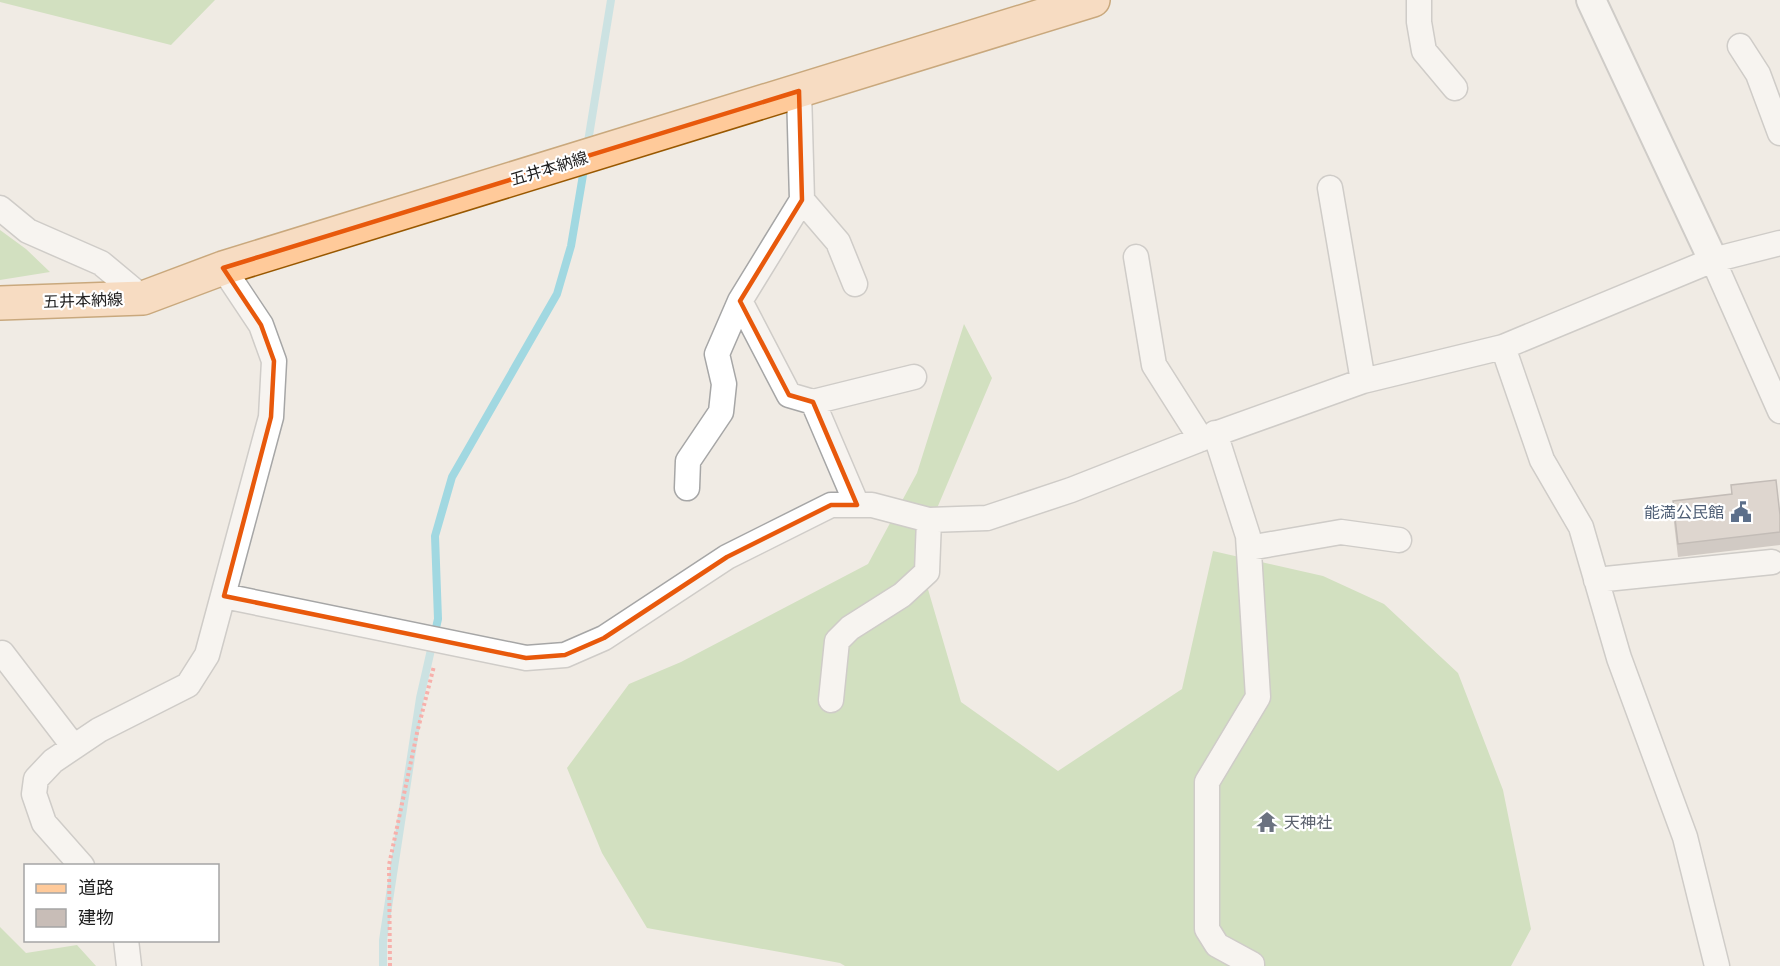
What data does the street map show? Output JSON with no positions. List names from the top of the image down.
{
  "streets": {
    "main road": ["五井本納線"]
  },
  "places": {
    "public building": ["能満公民館"],
    "temple": ["天神社"]
  },
  "legend": ["道路", "建物"]
}
